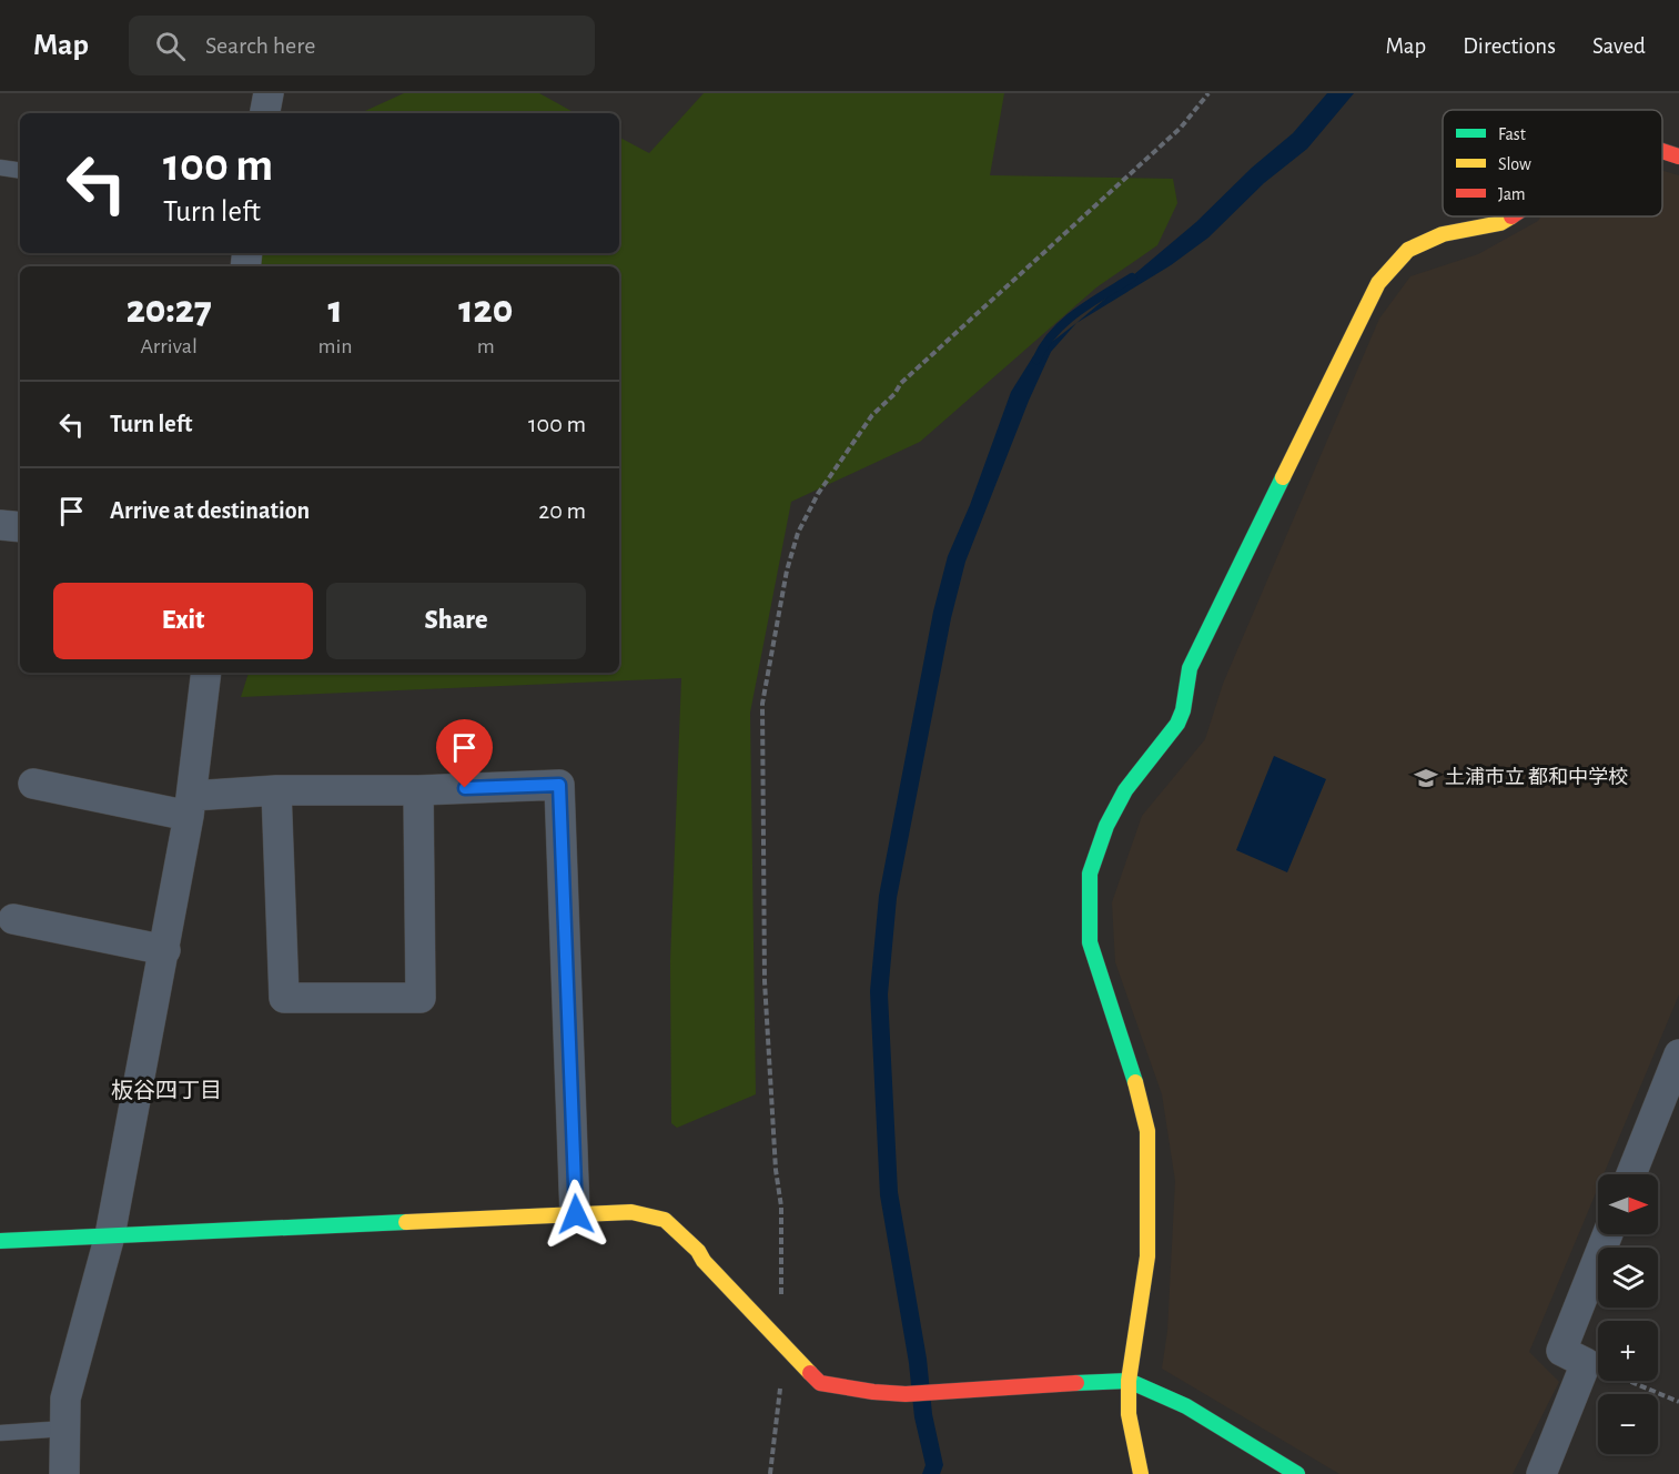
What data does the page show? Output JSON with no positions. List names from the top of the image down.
{
  "districts": ["板谷四丁目"],
  "places": {
    "school or university": ["土浦市立 都和中学校"]
  },
  "legend": ["Fast", "Slow", "Jam"],
  "north": "right",
  "page": {
    "header": "Map",
    "search": "Search here",
    "nav": ["Map", "Directions", "Saved"],
    "turn": ["100 m", "Turn left"],
    "eta": [
      "20:27",
      "Arrival",
      "1",
      "min",
      "120",
      "m"
    ],
    "list": [
      {
        "name": "Turn left",
        "value": "100 m"
      },
      {
        "name": "Arrive at destination",
        "value": "20 m"
      }
    ],
    "buttons": ["Exit", "Share"],
    "map_buttons": ["+", "−"]
  }
}
